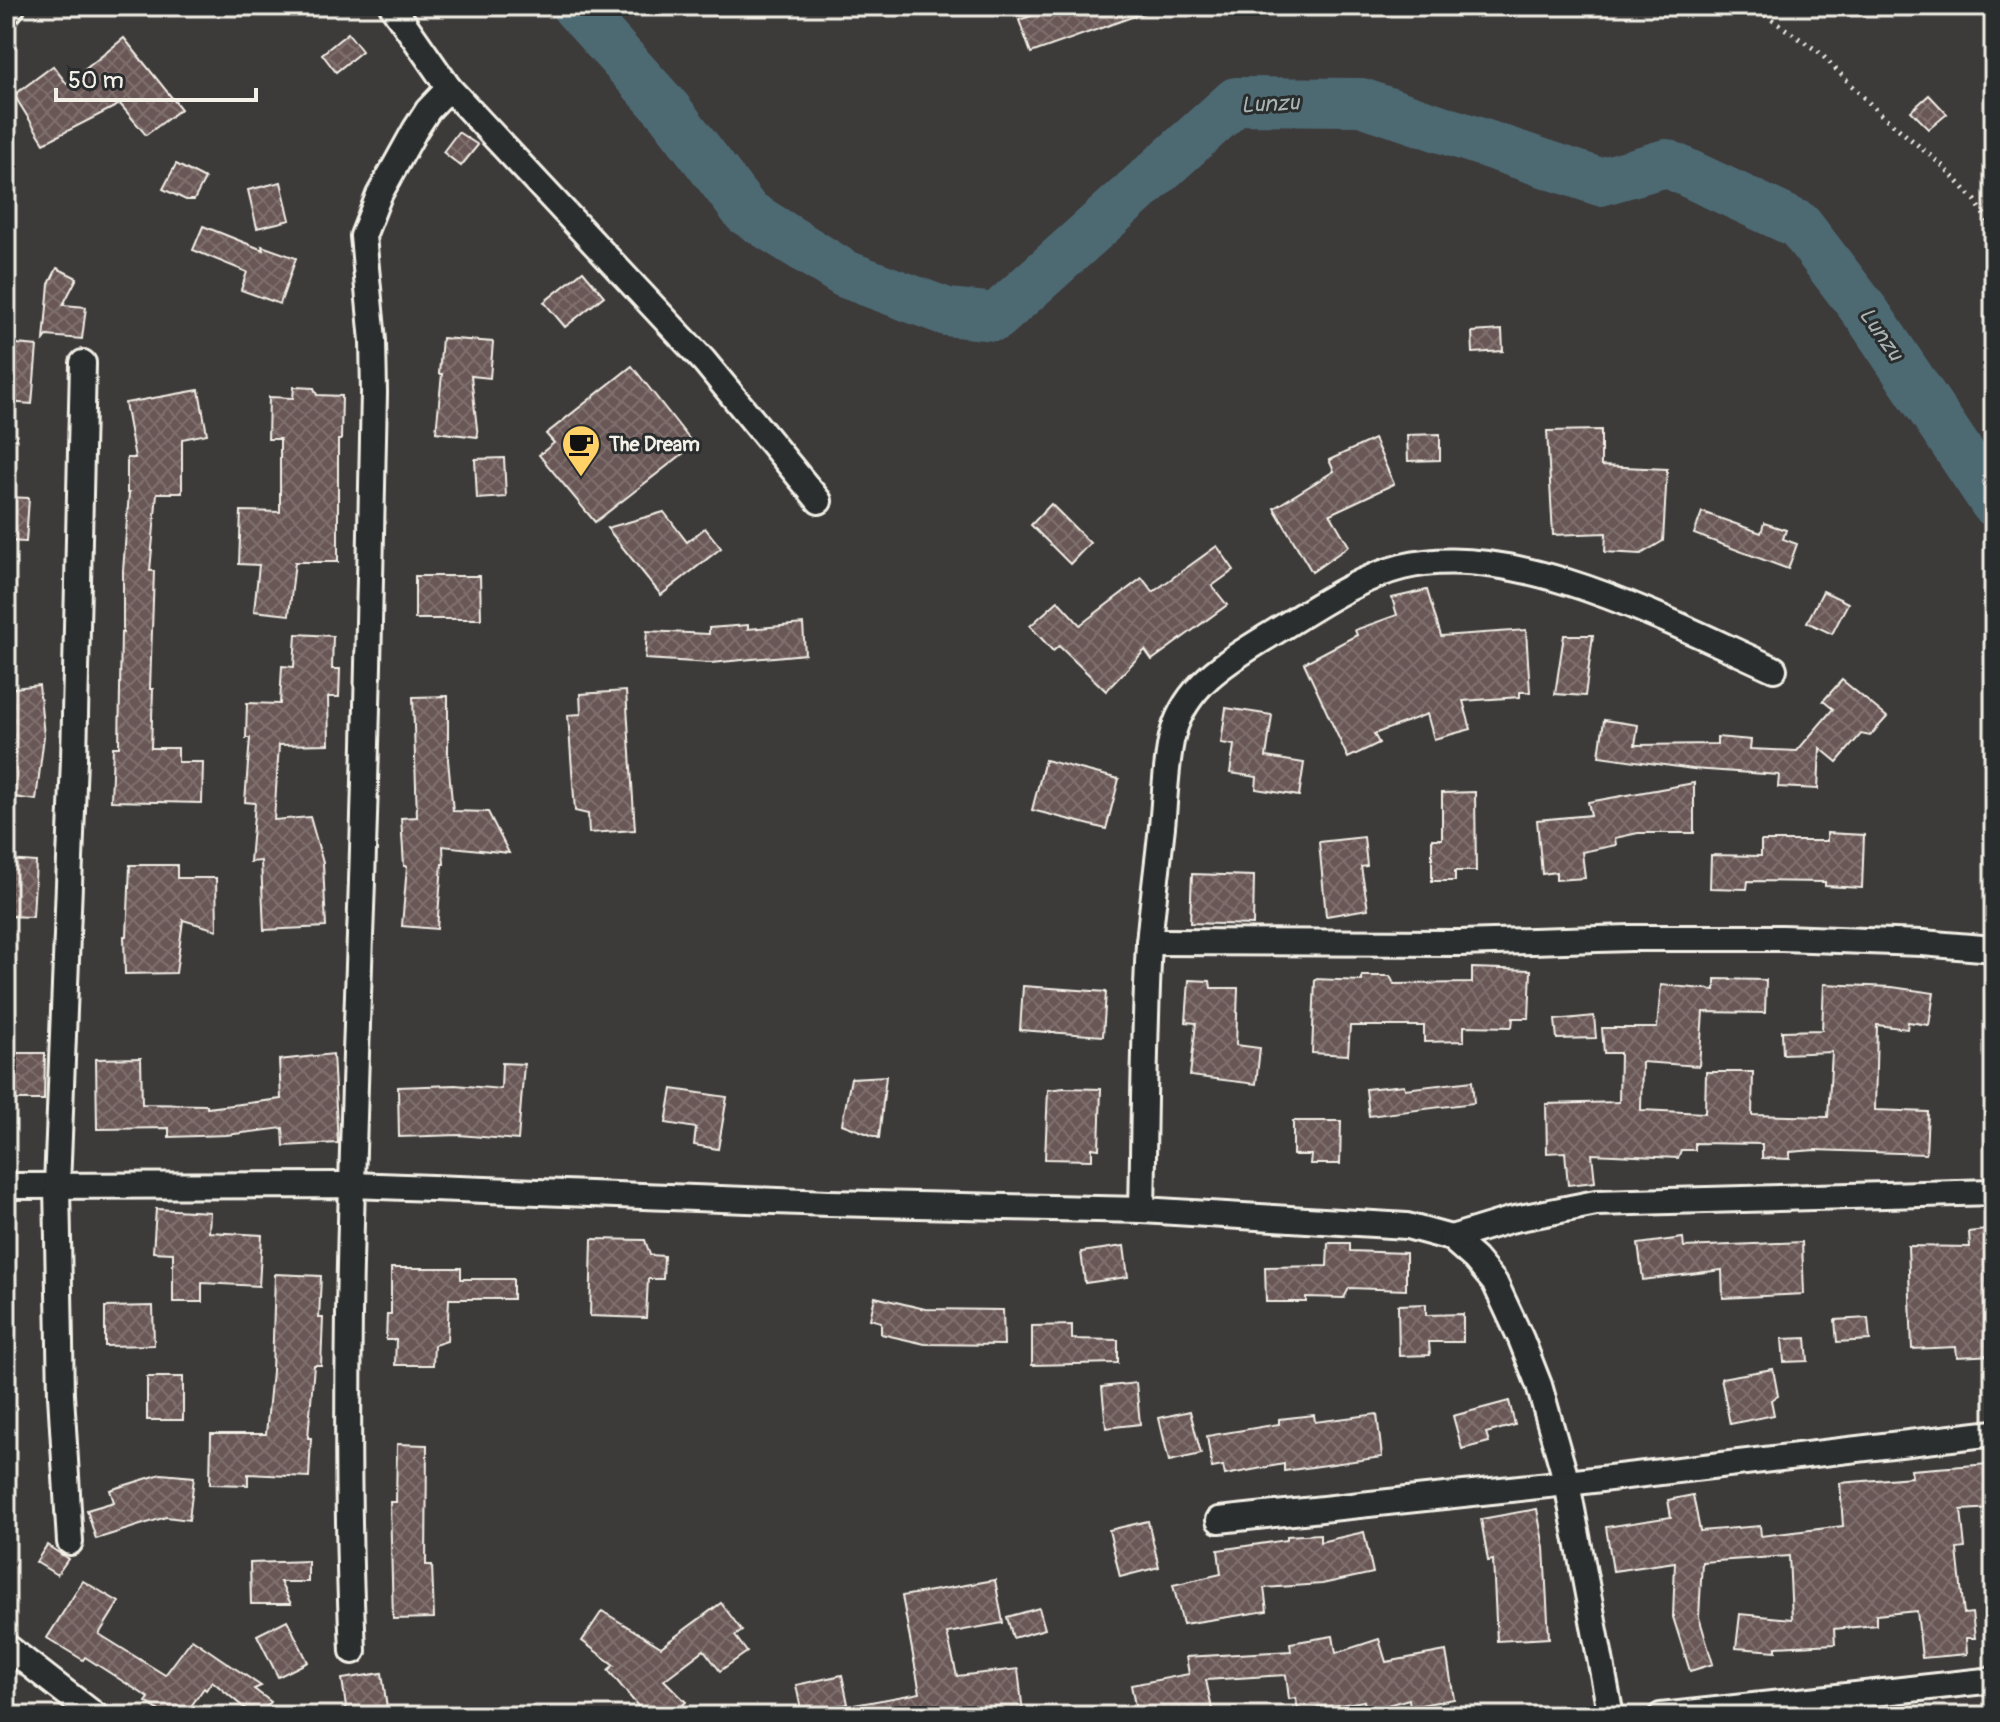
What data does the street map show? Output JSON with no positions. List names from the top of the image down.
{
  "water": ["Lunzu"],
  "places": {
    "cafe": ["The Dream"]
  },
  "scale_bar": "50 m"
}
